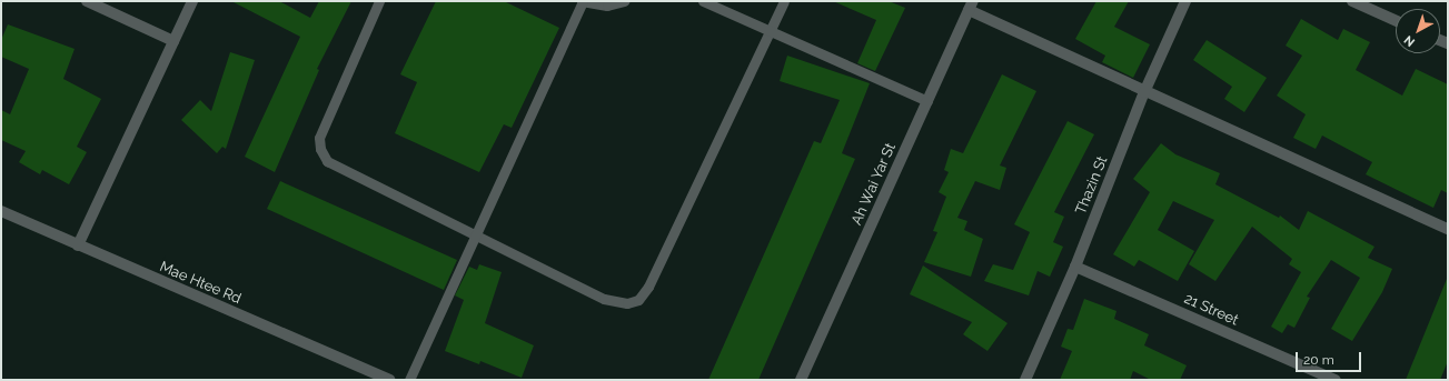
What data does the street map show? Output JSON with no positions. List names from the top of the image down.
{
  "streets": {
    "street": [
      "Ah Wai Yar St",
      "Thazin St",
      "Mae Htee Rd",
      "21 Street"
    ]
  },
  "crossings": [
    ["Thazin St", "21 Street"]
  ],
  "scale_bar": "20 m",
  "north": "bottom left"
}
